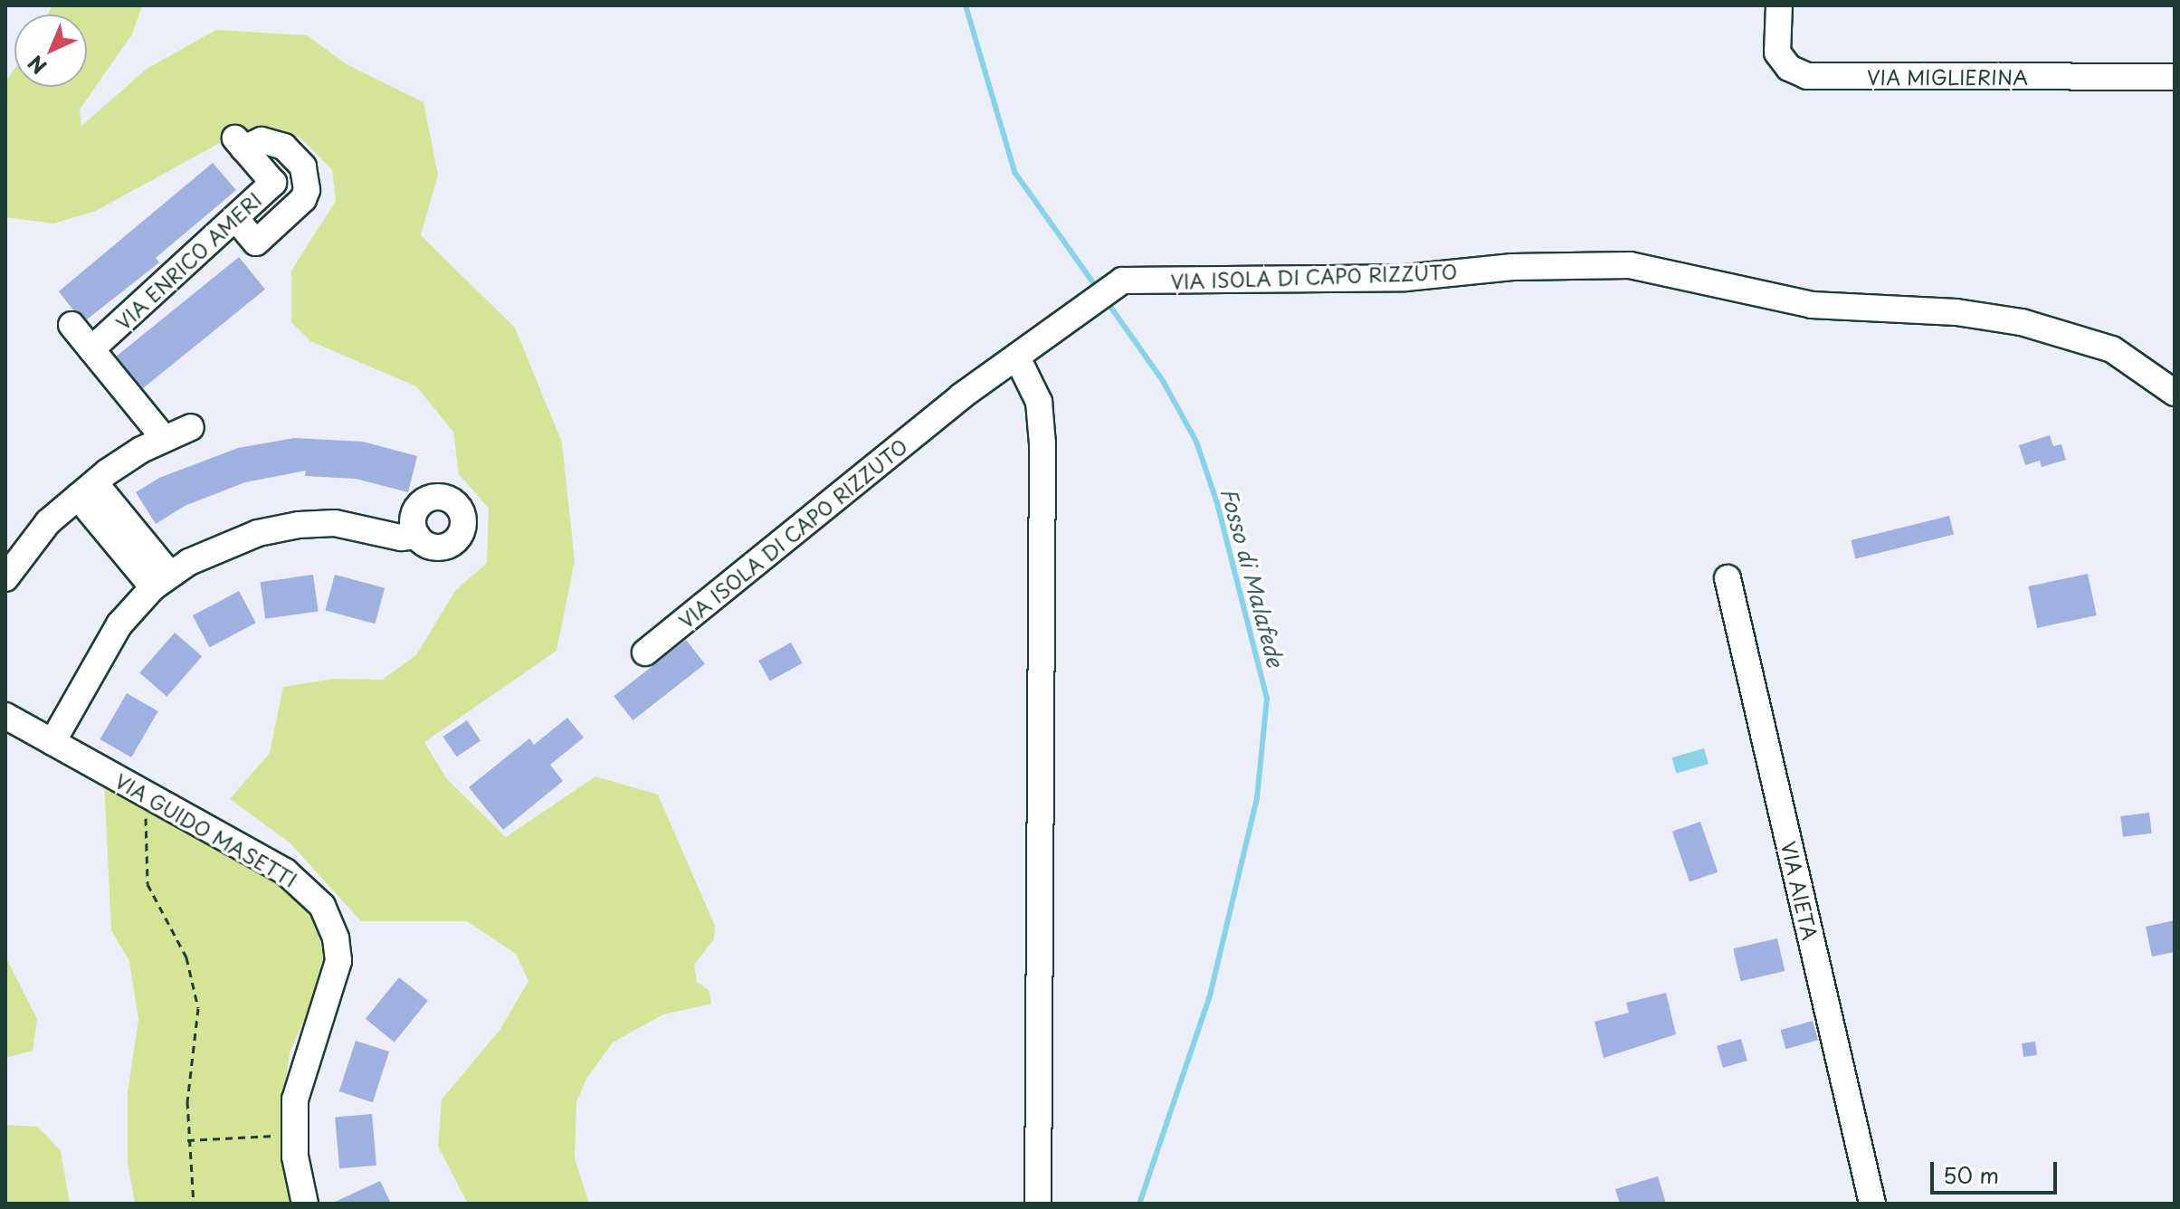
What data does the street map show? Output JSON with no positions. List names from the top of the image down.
{
  "streets": {
    "street": [
      "VIA MIGLIERINA",
      "VIA ENRICO AMERI",
      "VIA ISOLA DI CAPO RIZZUTO",
      "VIA GUIDO MASETTI",
      "VIA AIETA"
    ]
  },
  "water": ["Fosso di Malafede"],
  "scale_bar": "50 m",
  "north": "bottom left"
}
